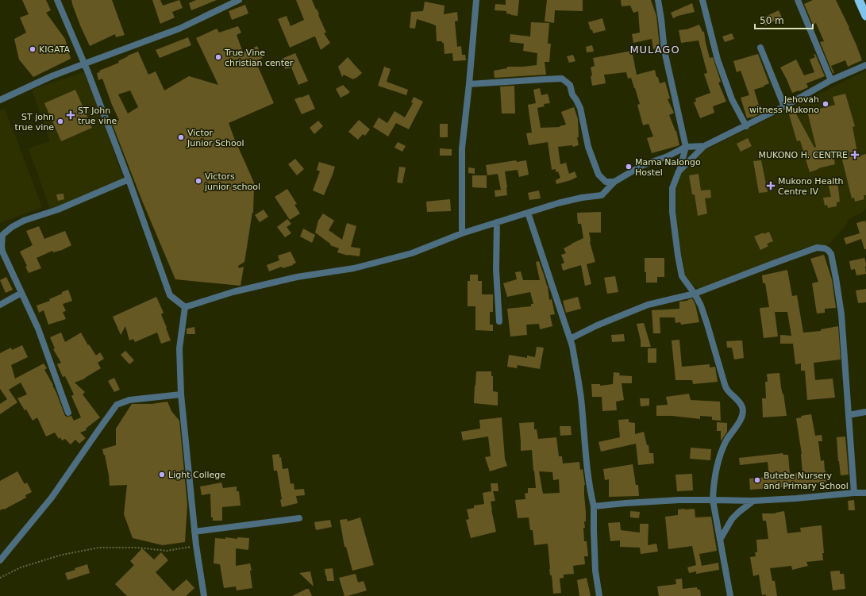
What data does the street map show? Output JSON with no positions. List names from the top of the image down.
{
  "districts": ["MULAGO"],
  "places": {
    "other": [
      "KIGATA",
      "True Vine christian center",
      "Jehovah witness Mukono",
      "ST john true vine",
      "Victor Junior School",
      "Mama Nalongo Hostel",
      "Victors junior school",
      "Light College",
      "Butebe Nursery and Primary School"
    ],
    "health": ["ST John true vine", "MUKONO H. CENTRE", "Mukono Health Centre IV"]
  },
  "scale_bar": "50 m"
}
